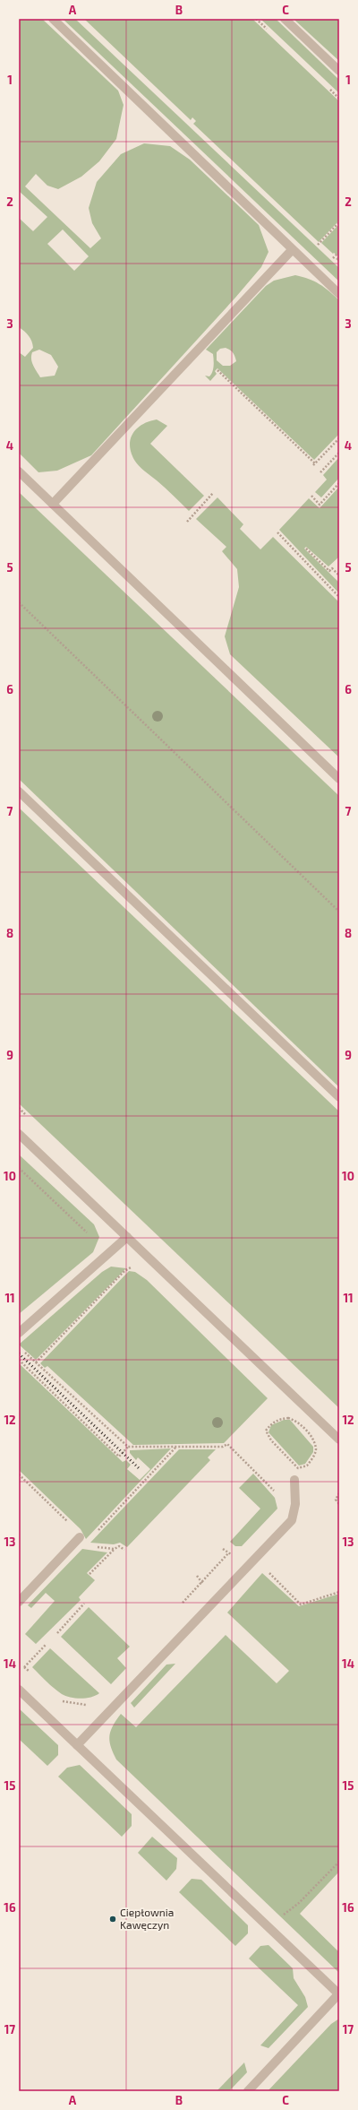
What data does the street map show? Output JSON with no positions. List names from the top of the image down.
{
  "places": ["Ciepłownia Kawęczyn"],
  "grid": {
    "columns": ["A", "B", "C"],
    "rows": [
      "1",
      "2",
      "3",
      "4",
      "5",
      "6",
      "7",
      "8",
      "9",
      "10",
      "11",
      "12",
      "13",
      "14",
      "15",
      "16",
      "17"
    ]
  }
}
